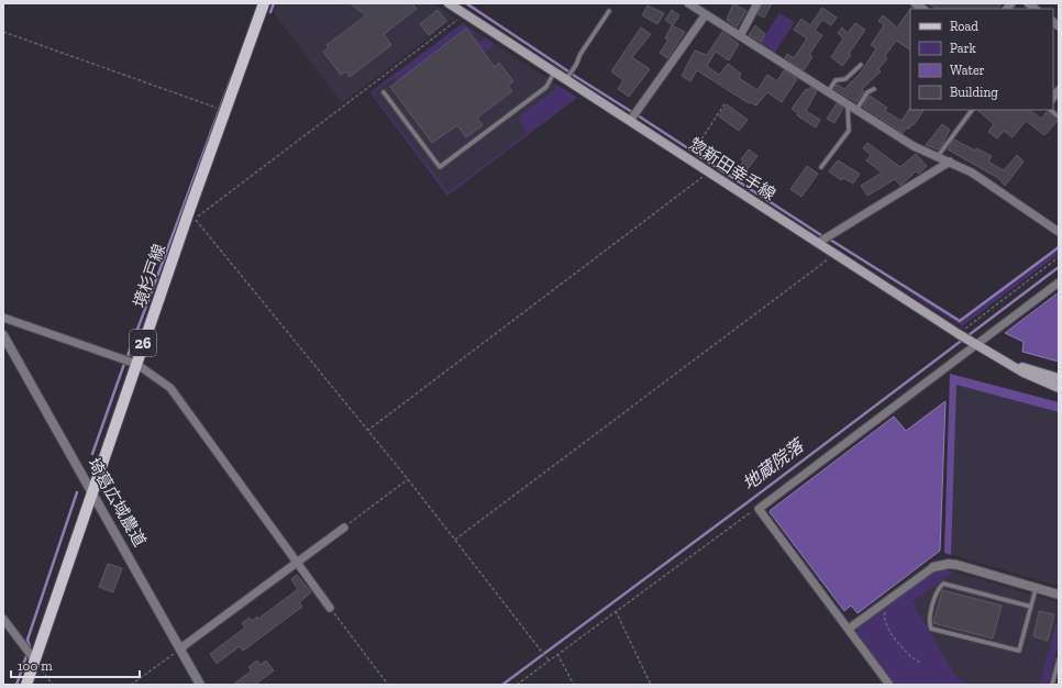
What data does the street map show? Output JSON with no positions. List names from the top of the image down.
{
  "streets": {
    "main road": ["惣新田幸手線", "境杉戸線", "26"],
    "street": ["埼葛広域農道"]
  },
  "crossings": [
    ["境杉戸線", "埼葛広域農道"]
  ],
  "water": ["地蔵院落"],
  "legend": [
    "Road",
    "Park",
    "Water",
    "Building"
  ],
  "scale_bar": "100 m"
}
